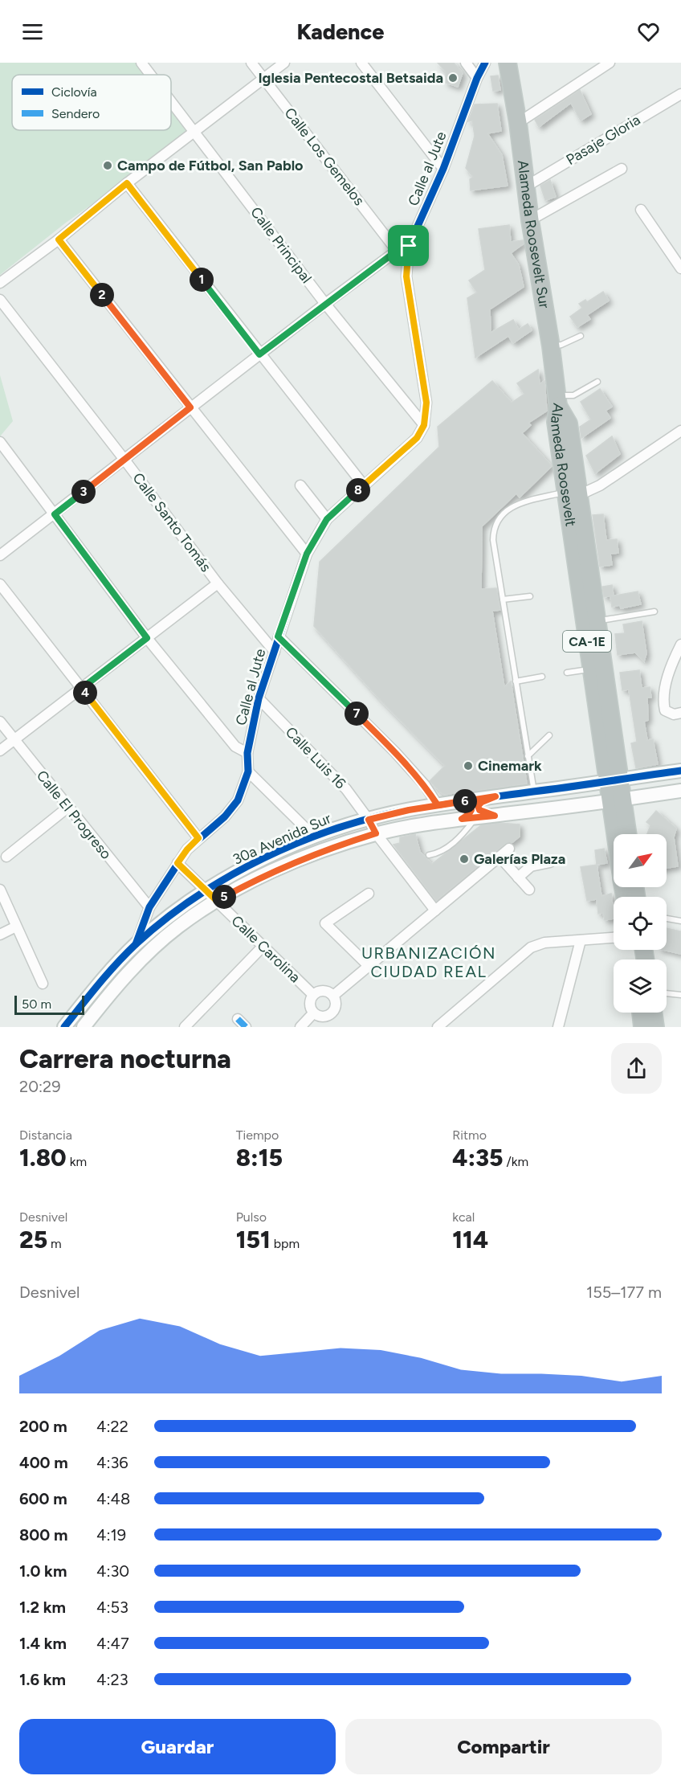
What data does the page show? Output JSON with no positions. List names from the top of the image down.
{
  "streets": {
    "highway": ["Alameda Roosevelt Sur", "Alameda Roosevelt", "CA-1E"],
    "street": [
      "Pasaje Gloria",
      "Calle Los Gemelos",
      "Calle al Jute",
      "Calle Principal",
      "Calle Santo Tomás",
      "Calle Luis 16",
      "Calle El Progreso",
      "30a Avenida Sur",
      "Calle Carolina"
    ]
  },
  "crossings": [
    ["Pasaje Gloria", "Alameda Roosevelt Sur"],
    ["Calle al Jute", "Calle Principal"],
    ["Calle al Jute", "Calle Santo Tomás"],
    ["Calle al Jute", "Calle Luis 16"],
    ["Calle al Jute", "Calle El Progreso"],
    ["Calle al Jute", "30a Avenida Sur"],
    ["Calle al Jute", "Calle Carolina"],
    ["Alameda Roosevelt Sur", "Alameda Roosevelt"],
    ["Alameda Roosevelt", "30a Avenida Sur"],
    ["Calle Luis 16", "30a Avenida Sur"],
    ["30a Avenida Sur", "Calle Carolina"]
  ],
  "districts": ["URBANIZACIÓN CIUDAD REAL"],
  "places": [
    "Iglesia Pentecostal Betsaida",
    "Campo de Fútbol, San Pablo",
    "Cinemark",
    "Galerías Plaza"
  ],
  "legend": ["Ciclovía", "Sendero"],
  "scale_bar": "50 m",
  "north": "top right",
  "page": {
    "header": "Kadence",
    "pins": [
      "1",
      "2",
      "8",
      "3",
      "4",
      "7",
      "6",
      "5"
    ],
    "scale": "50 m",
    "heading": ["Carrera nocturna", "20:29"],
    "stats": [
      ["Distancia", "1.80 km"],
      ["Tiempo", "8:15"],
      ["Ritmo", "4:35 /km"],
      ["Desnivel", "25 m"],
      ["Pulso", "151 bpm"],
      ["kcal", "114"]
    ],
    "chart": ["Desnivel", "155–177 m"],
    "list": [
      {
        "name": "200 m",
        "note": "4:22"
      },
      {
        "name": "400 m",
        "note": "4:36"
      },
      {
        "name": "600 m",
        "note": "4:48"
      },
      {
        "name": "800 m",
        "note": "4:19"
      },
      {
        "name": "1.0 km",
        "note": "4:30"
      },
      {
        "name": "1.2 km",
        "note": "4:53"
      },
      {
        "name": "1.4 km",
        "note": "4:47"
      },
      {
        "name": "1.6 km",
        "note": "4:23"
      }
    ],
    "buttons": ["Guardar", "Compartir"]
  }
}
